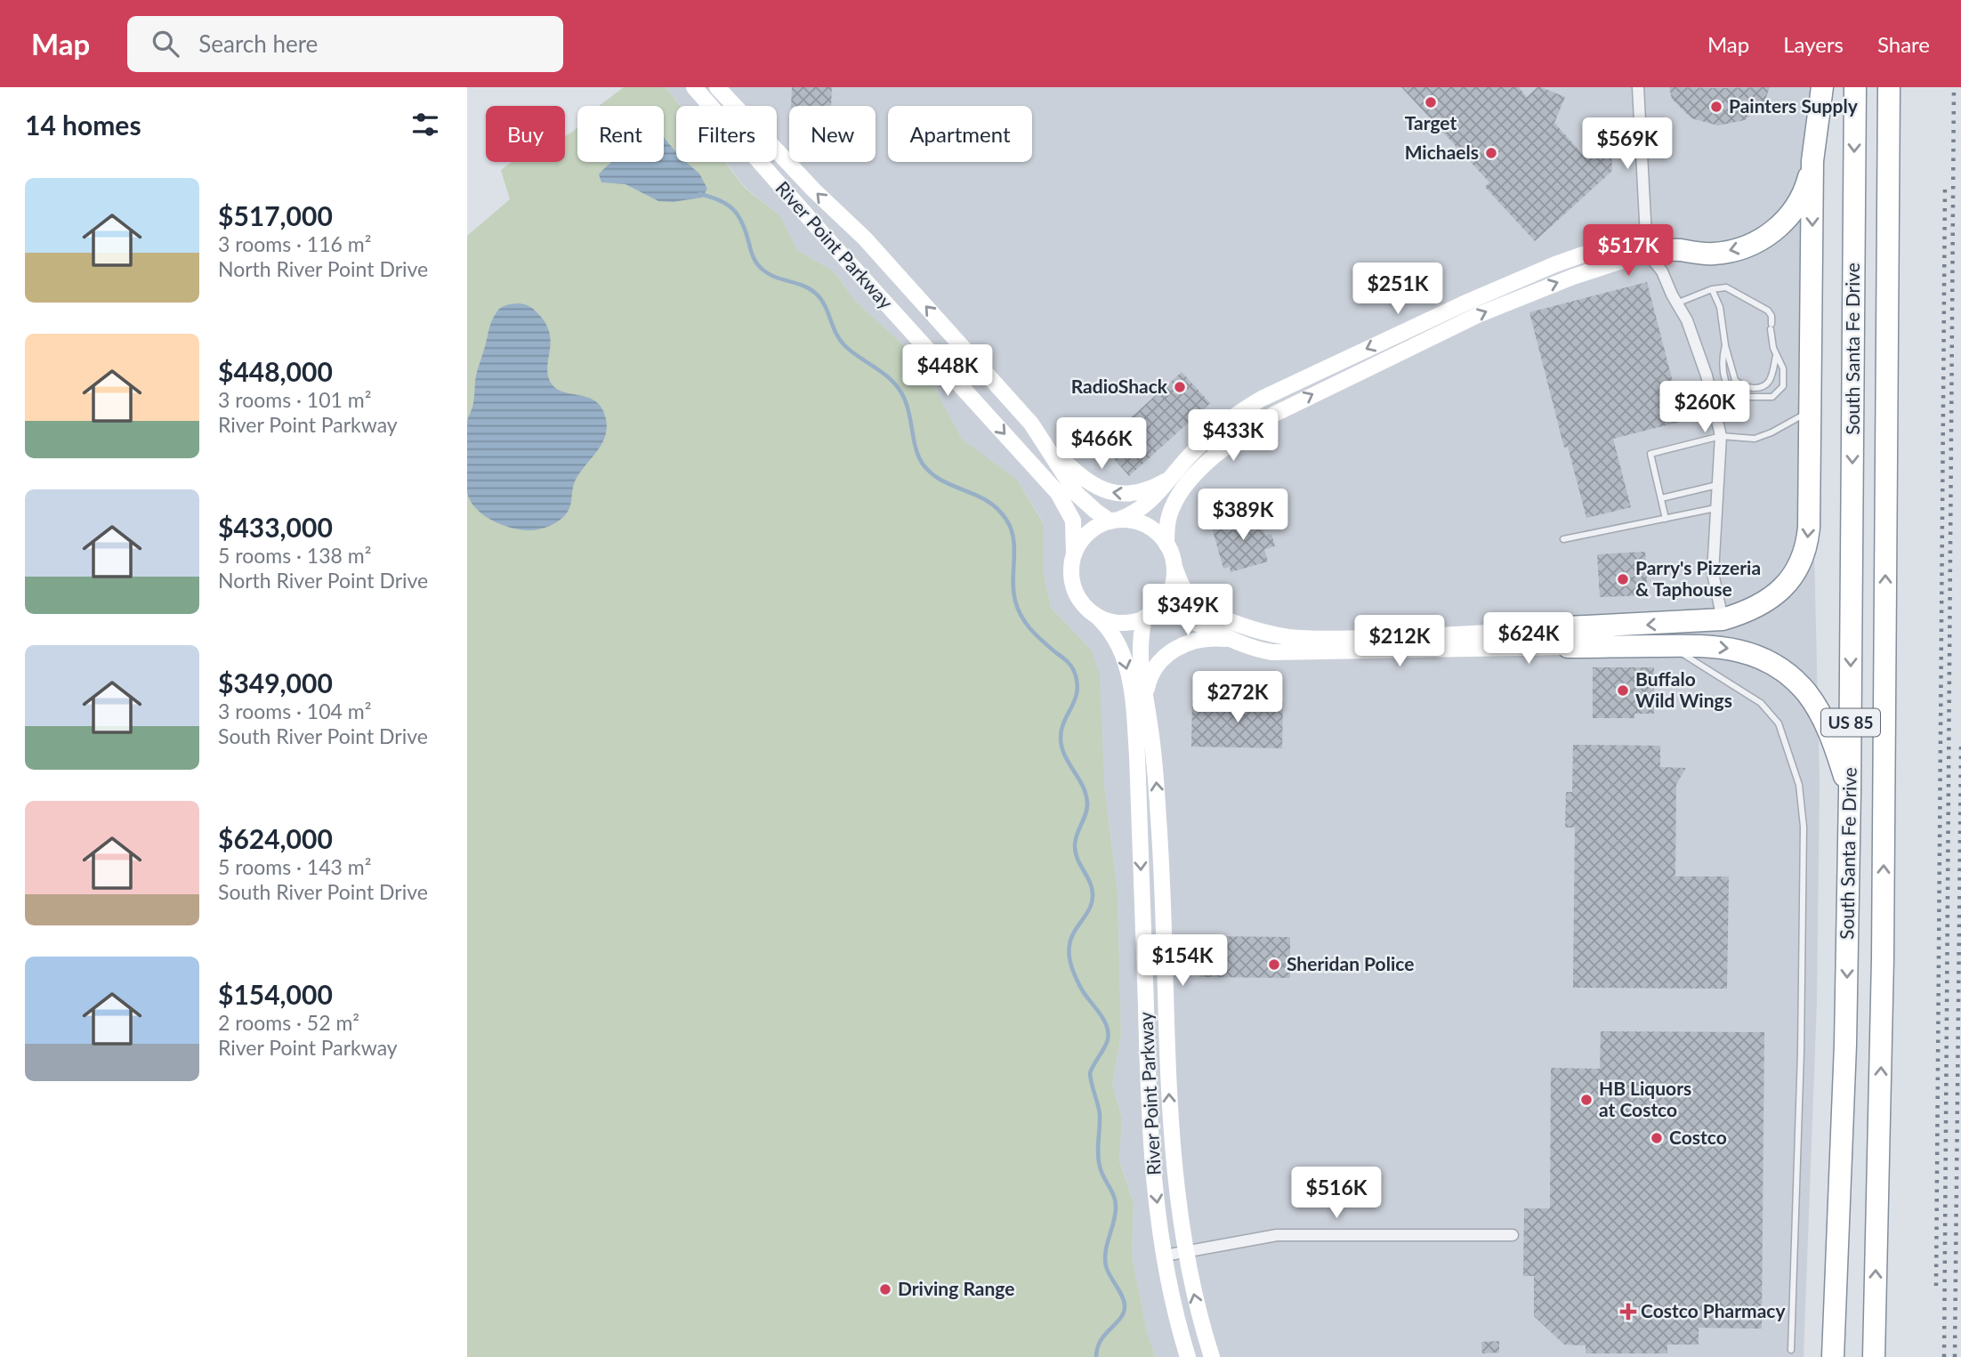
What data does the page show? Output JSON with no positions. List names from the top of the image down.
{
  "streets": {
    "highway": ["South Santa Fe Drive", "US 85"],
    "street": ["River Point Parkway"]
  },
  "places": {
    "other": [
      "Target",
      "Painters Supply",
      "Michaels",
      "RadioShack",
      "Parry's Pizzeria & Taphouse",
      "Buffalo Wild Wings",
      "Sheridan Police",
      "HB Liquors at Costco",
      "Costco",
      "Driving Range"
    ],
    "health": ["Costco Pharmacy"]
  },
  "page": {
    "header": "Map",
    "search": "Search here",
    "nav": ["Map", "Layers", "Share"],
    "heading": "14 homes",
    "chip": [
      "Buy",
      "Rent",
      "Filters",
      "New",
      "Apartment"
    ],
    "price": [
      "$569K",
      "$517K",
      "$251K",
      "$448K",
      "$260K",
      "$433K",
      "$466K",
      "$389K",
      "$349K",
      "$624K",
      "$212K",
      "$272K",
      "$154K",
      "$516K"
    ],
    "list": [
      {
        "name": "$517,000",
        "note": "3 rooms · 116 m² · North River Point Drive"
      },
      {
        "name": "$448,000",
        "note": "3 rooms · 101 m² · River Point Parkway"
      },
      {
        "name": "$433,000",
        "note": "5 rooms · 138 m² · North River Point Drive"
      },
      {
        "name": "$349,000",
        "note": "3 rooms · 104 m² · South River Point Drive"
      },
      {
        "name": "$624,000",
        "note": "5 rooms · 143 m² · South River Point Drive"
      },
      {
        "name": "$154,000",
        "note": "2 rooms · 52 m² · River Point Parkway"
      }
    ]
  }
}
